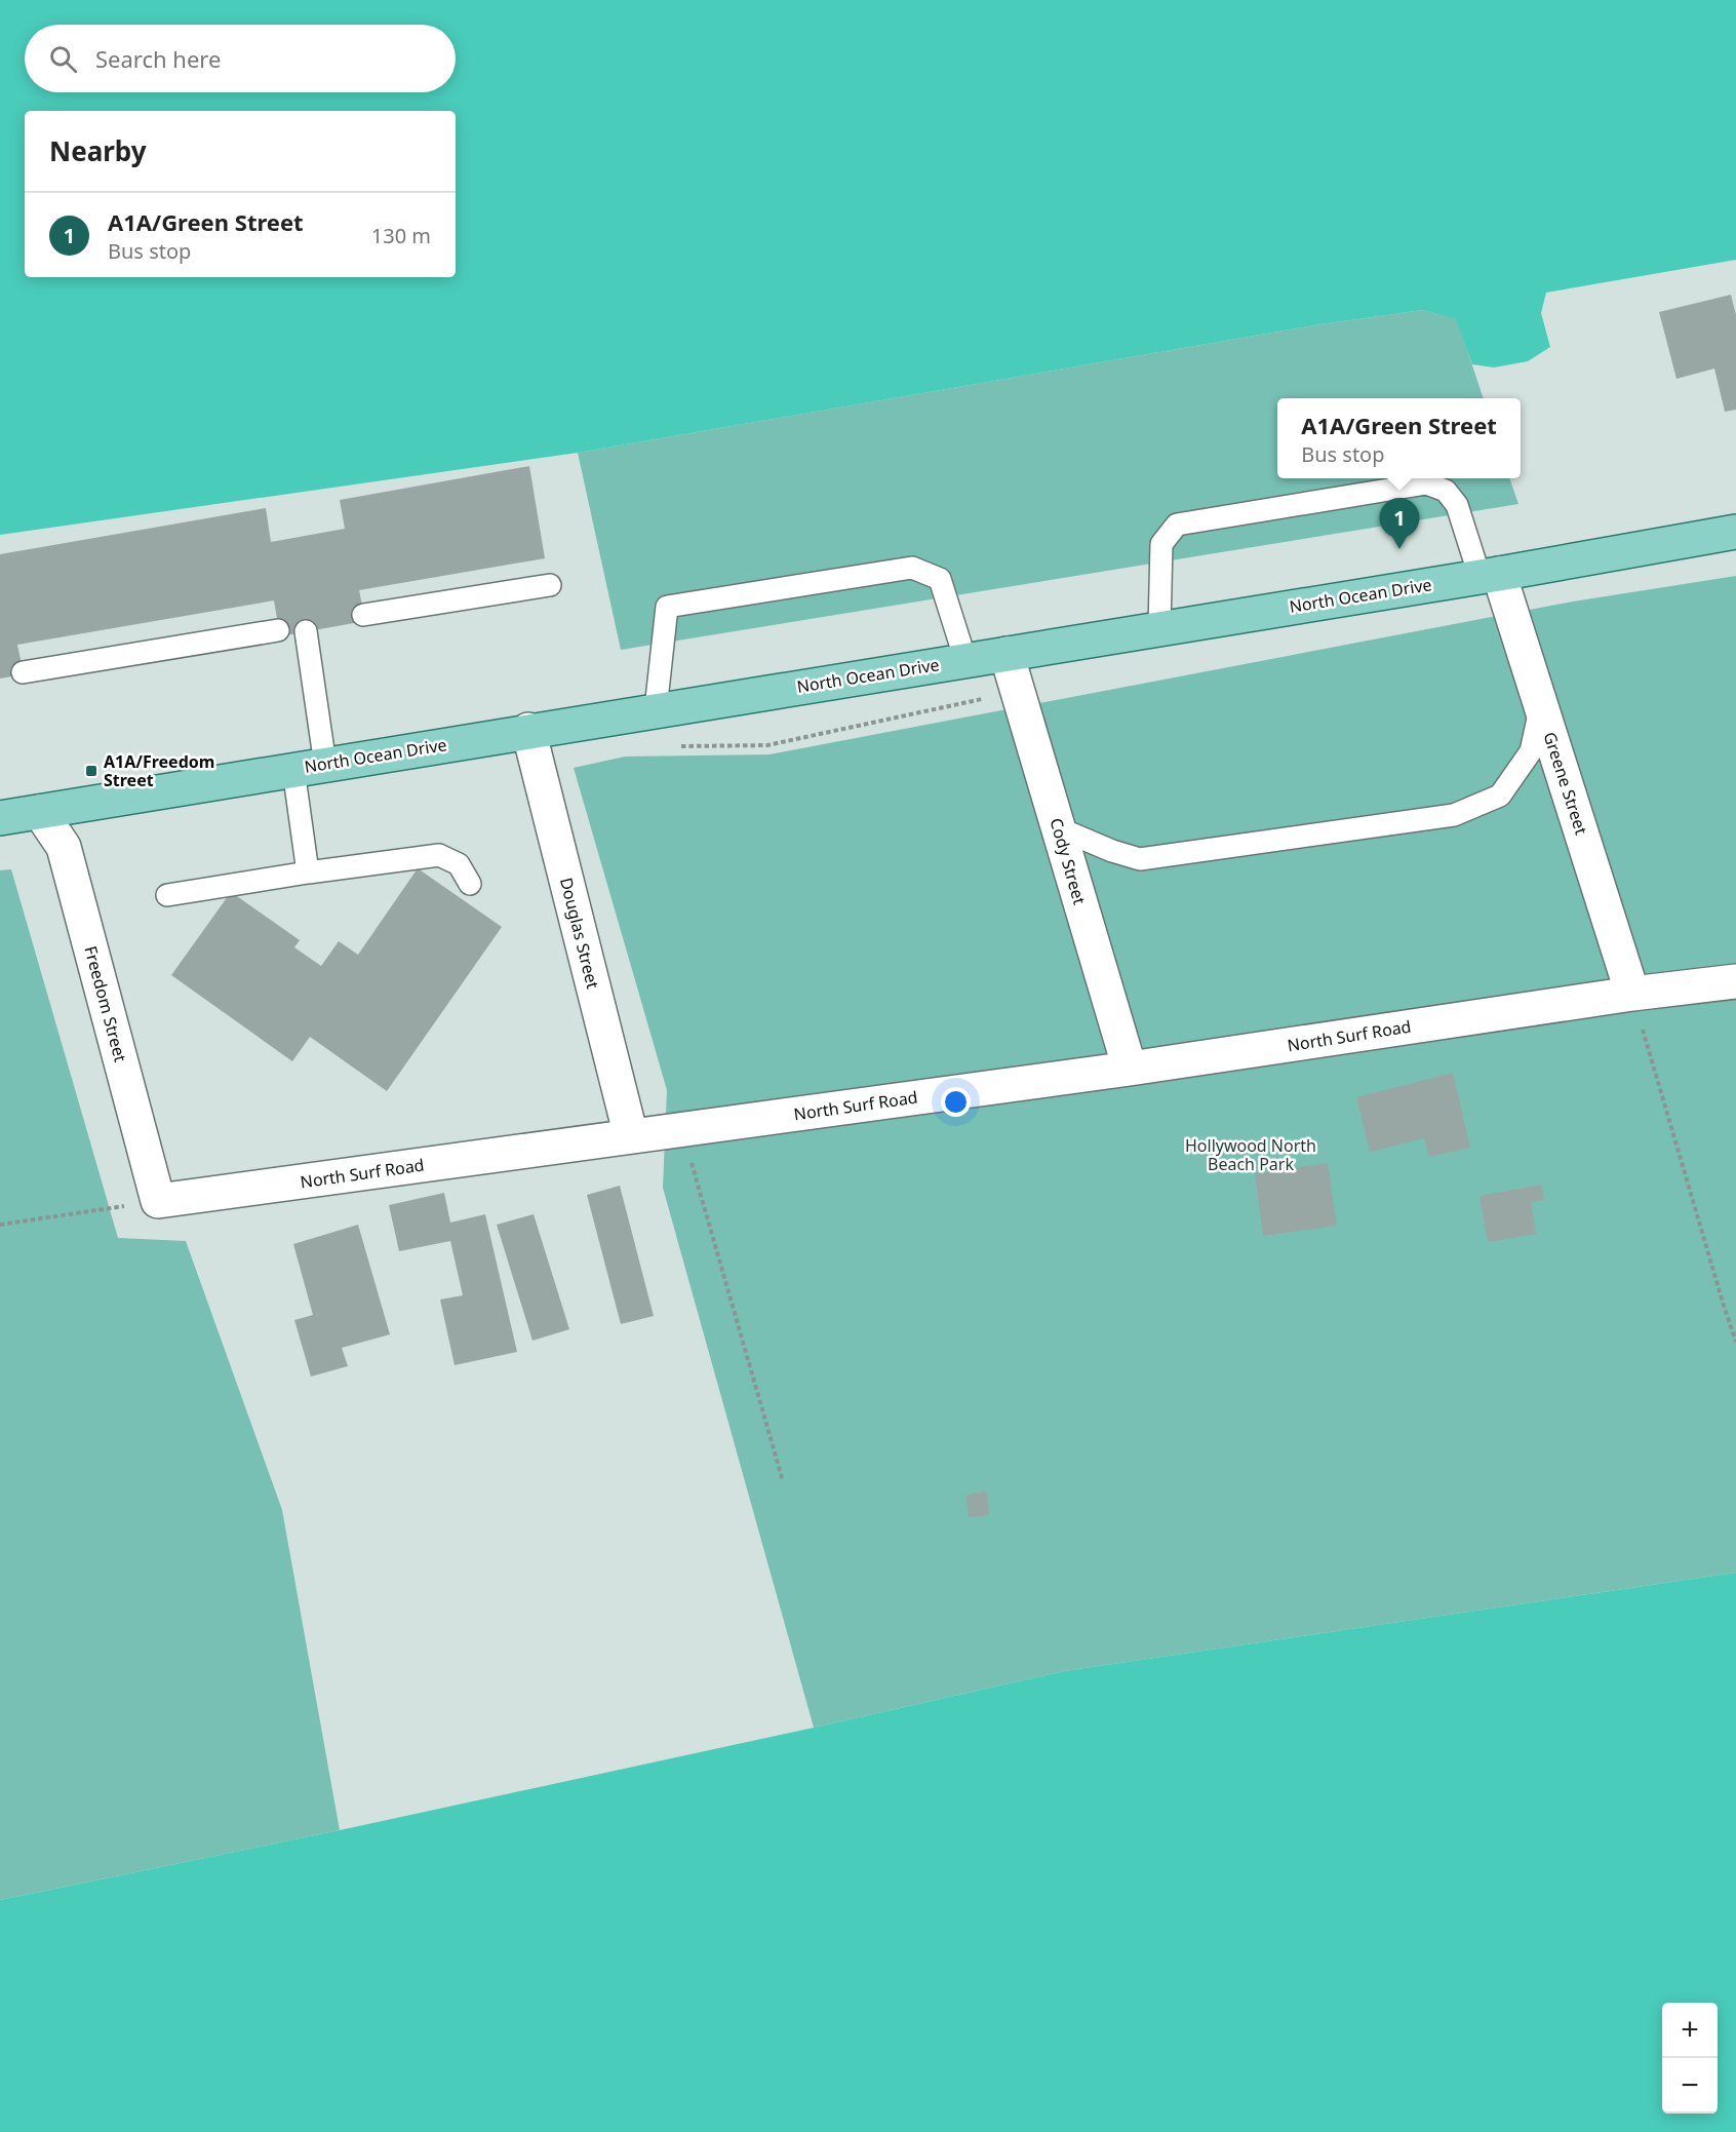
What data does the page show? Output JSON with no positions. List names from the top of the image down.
{
  "streets": {
    "main road": ["North Ocean Drive"],
    "street": [
      "Greene Street",
      "Cody Street",
      "Douglas Street",
      "Freedom Street",
      "North Surf Road"
    ]
  },
  "crossings": [
    ["North Ocean Drive", "Greene Street"],
    ["North Ocean Drive", "Cody Street"],
    ["North Ocean Drive", "Douglas Street"],
    ["North Ocean Drive", "Freedom Street"],
    ["Greene Street", "North Surf Road"],
    ["Cody Street", "North Surf Road"],
    ["Douglas Street", "North Surf Road"],
    ["Freedom Street", "North Surf Road"]
  ],
  "parks": ["Hollywood North Beach Park"],
  "places": {
    "transit": ["A1A/Freedom Street"]
  },
  "page": {
    "search": "Search here",
    "heading": "Nearby",
    "list": [
      {
        "mark": "1",
        "name": "A1A/Green Street",
        "note": "Bus stop",
        "value": "130 m"
      }
    ],
    "popup": ["A1A/Green Street", "Bus stop"],
    "pins": "1",
    "map_buttons": ["+", "−"]
  }
}
